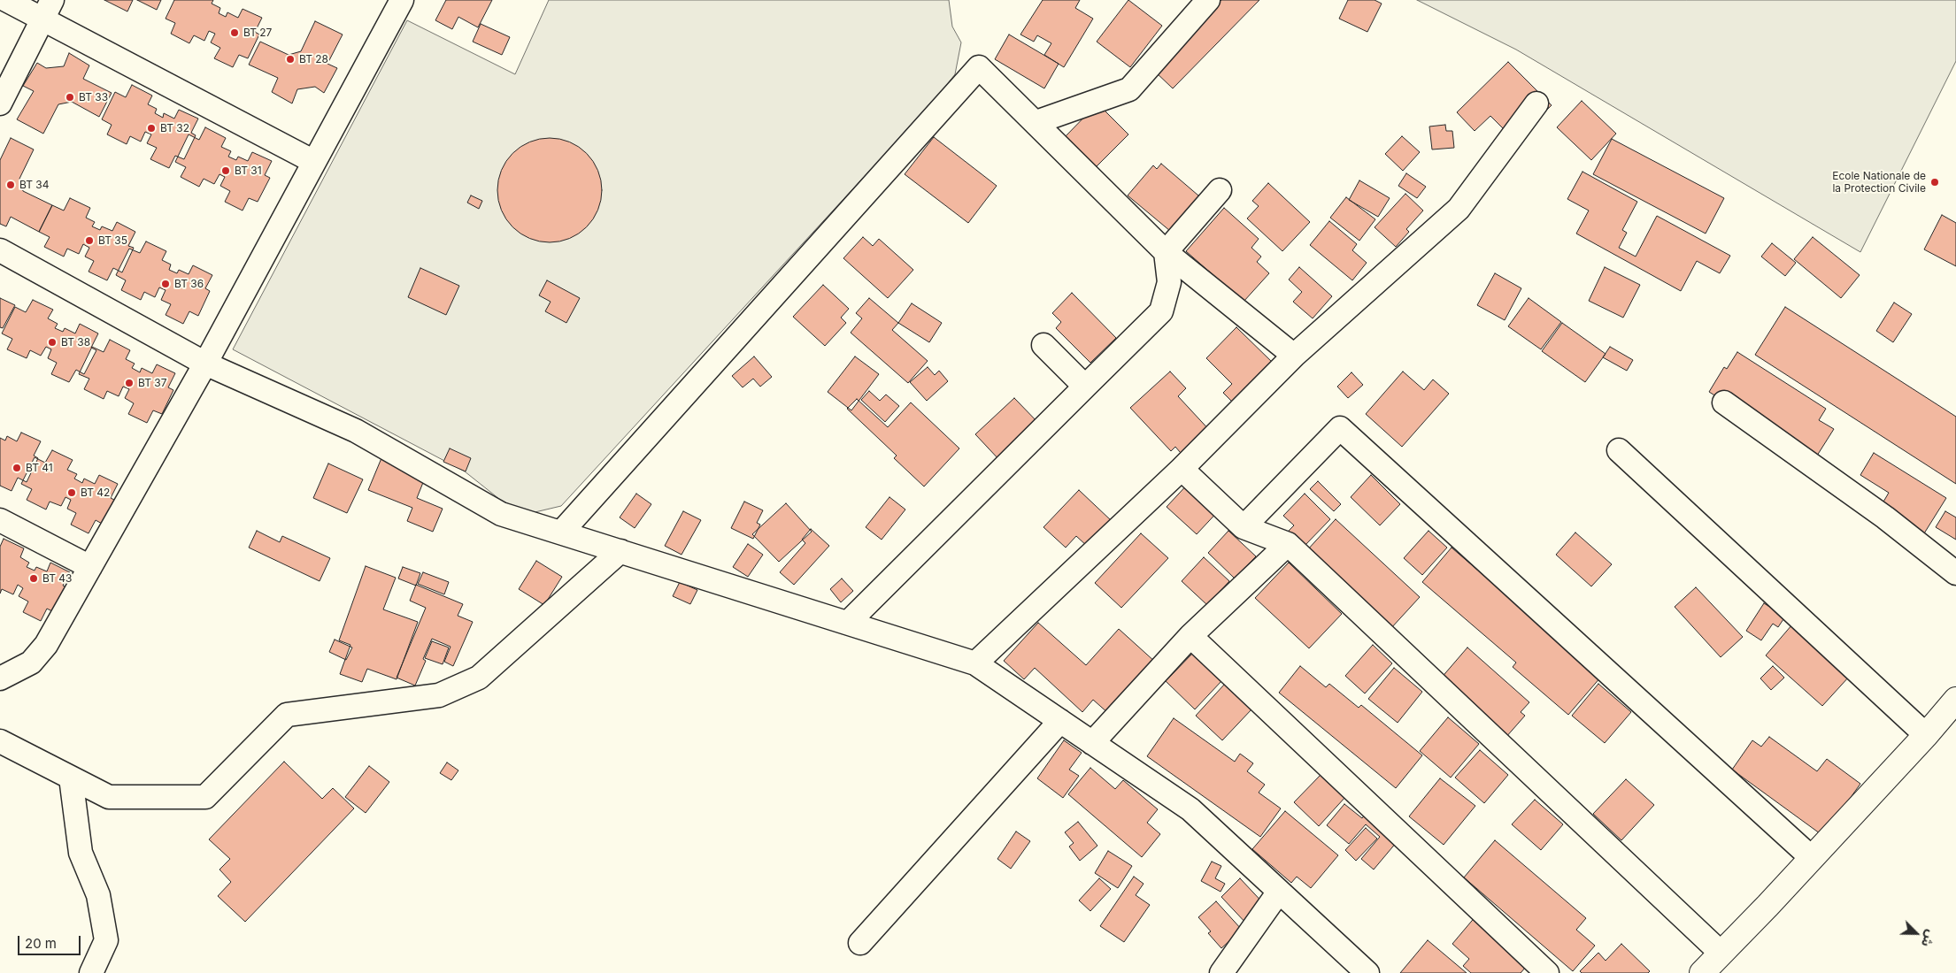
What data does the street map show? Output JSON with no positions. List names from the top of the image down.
{
  "places": [
    "BT 27",
    "BT 28",
    "BT 33",
    "BT 32",
    "BT 31",
    "Ecole Nationale de la Protection Civile",
    "BT 34",
    "BT 35",
    "BT 36",
    "BT 38",
    "BT 37",
    "BT 41",
    "BT 42",
    "BT 43"
  ],
  "scale_bar": "20 m",
  "north": "bottom right"
}
